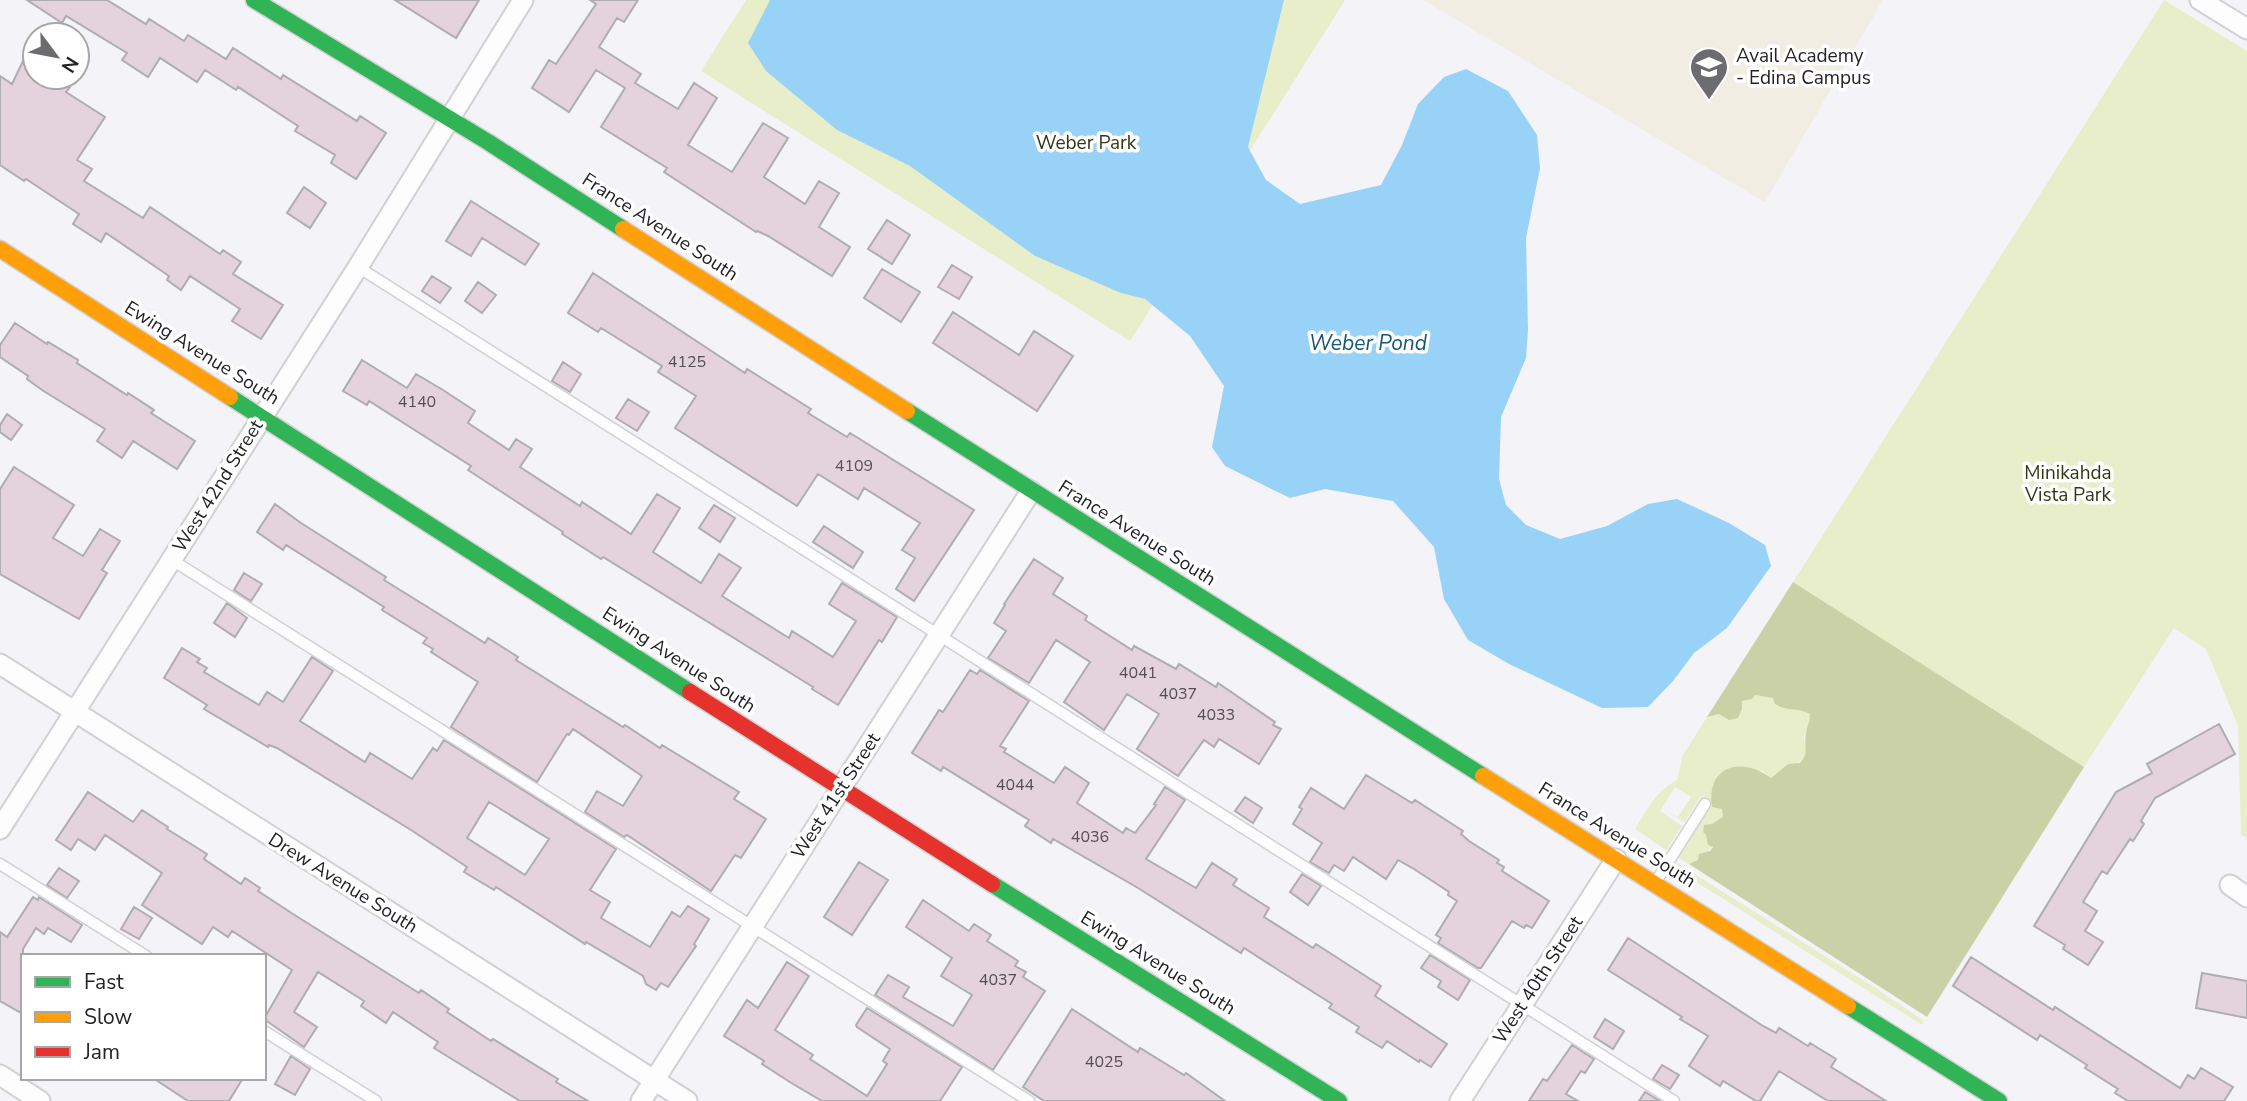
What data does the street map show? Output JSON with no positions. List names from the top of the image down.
{
  "streets": {
    "main road": ["France Avenue South", "Ewing Avenue South"],
    "street": [
      "West 42nd Street",
      "West 41st Street",
      "Drew Avenue South",
      "West 40th Street"
    ]
  },
  "crossings": [
    ["France Avenue South", "West 42nd Street"],
    ["France Avenue South", "West 41st Street"],
    ["France Avenue South", "West 40th Street"],
    ["Ewing Avenue South", "West 42nd Street"],
    ["Ewing Avenue South", "West 41st Street"],
    ["West 42nd Street", "Drew Avenue South"],
    ["West 41st Street", "Drew Avenue South"]
  ],
  "water": ["Weber Pond"],
  "parks": ["Weber Park", "Minikahda Vista Park"],
  "places": {
    "school or university": ["Avail Academy - Edina Campus"]
  },
  "house_numbers": [
    "4125",
    "4140",
    "4109",
    "4041",
    "4037",
    "4033",
    "4044",
    "4036",
    "4037",
    "4025"
  ],
  "legend": ["Fast", "Slow", "Jam"],
  "north": "bottom right"
}
